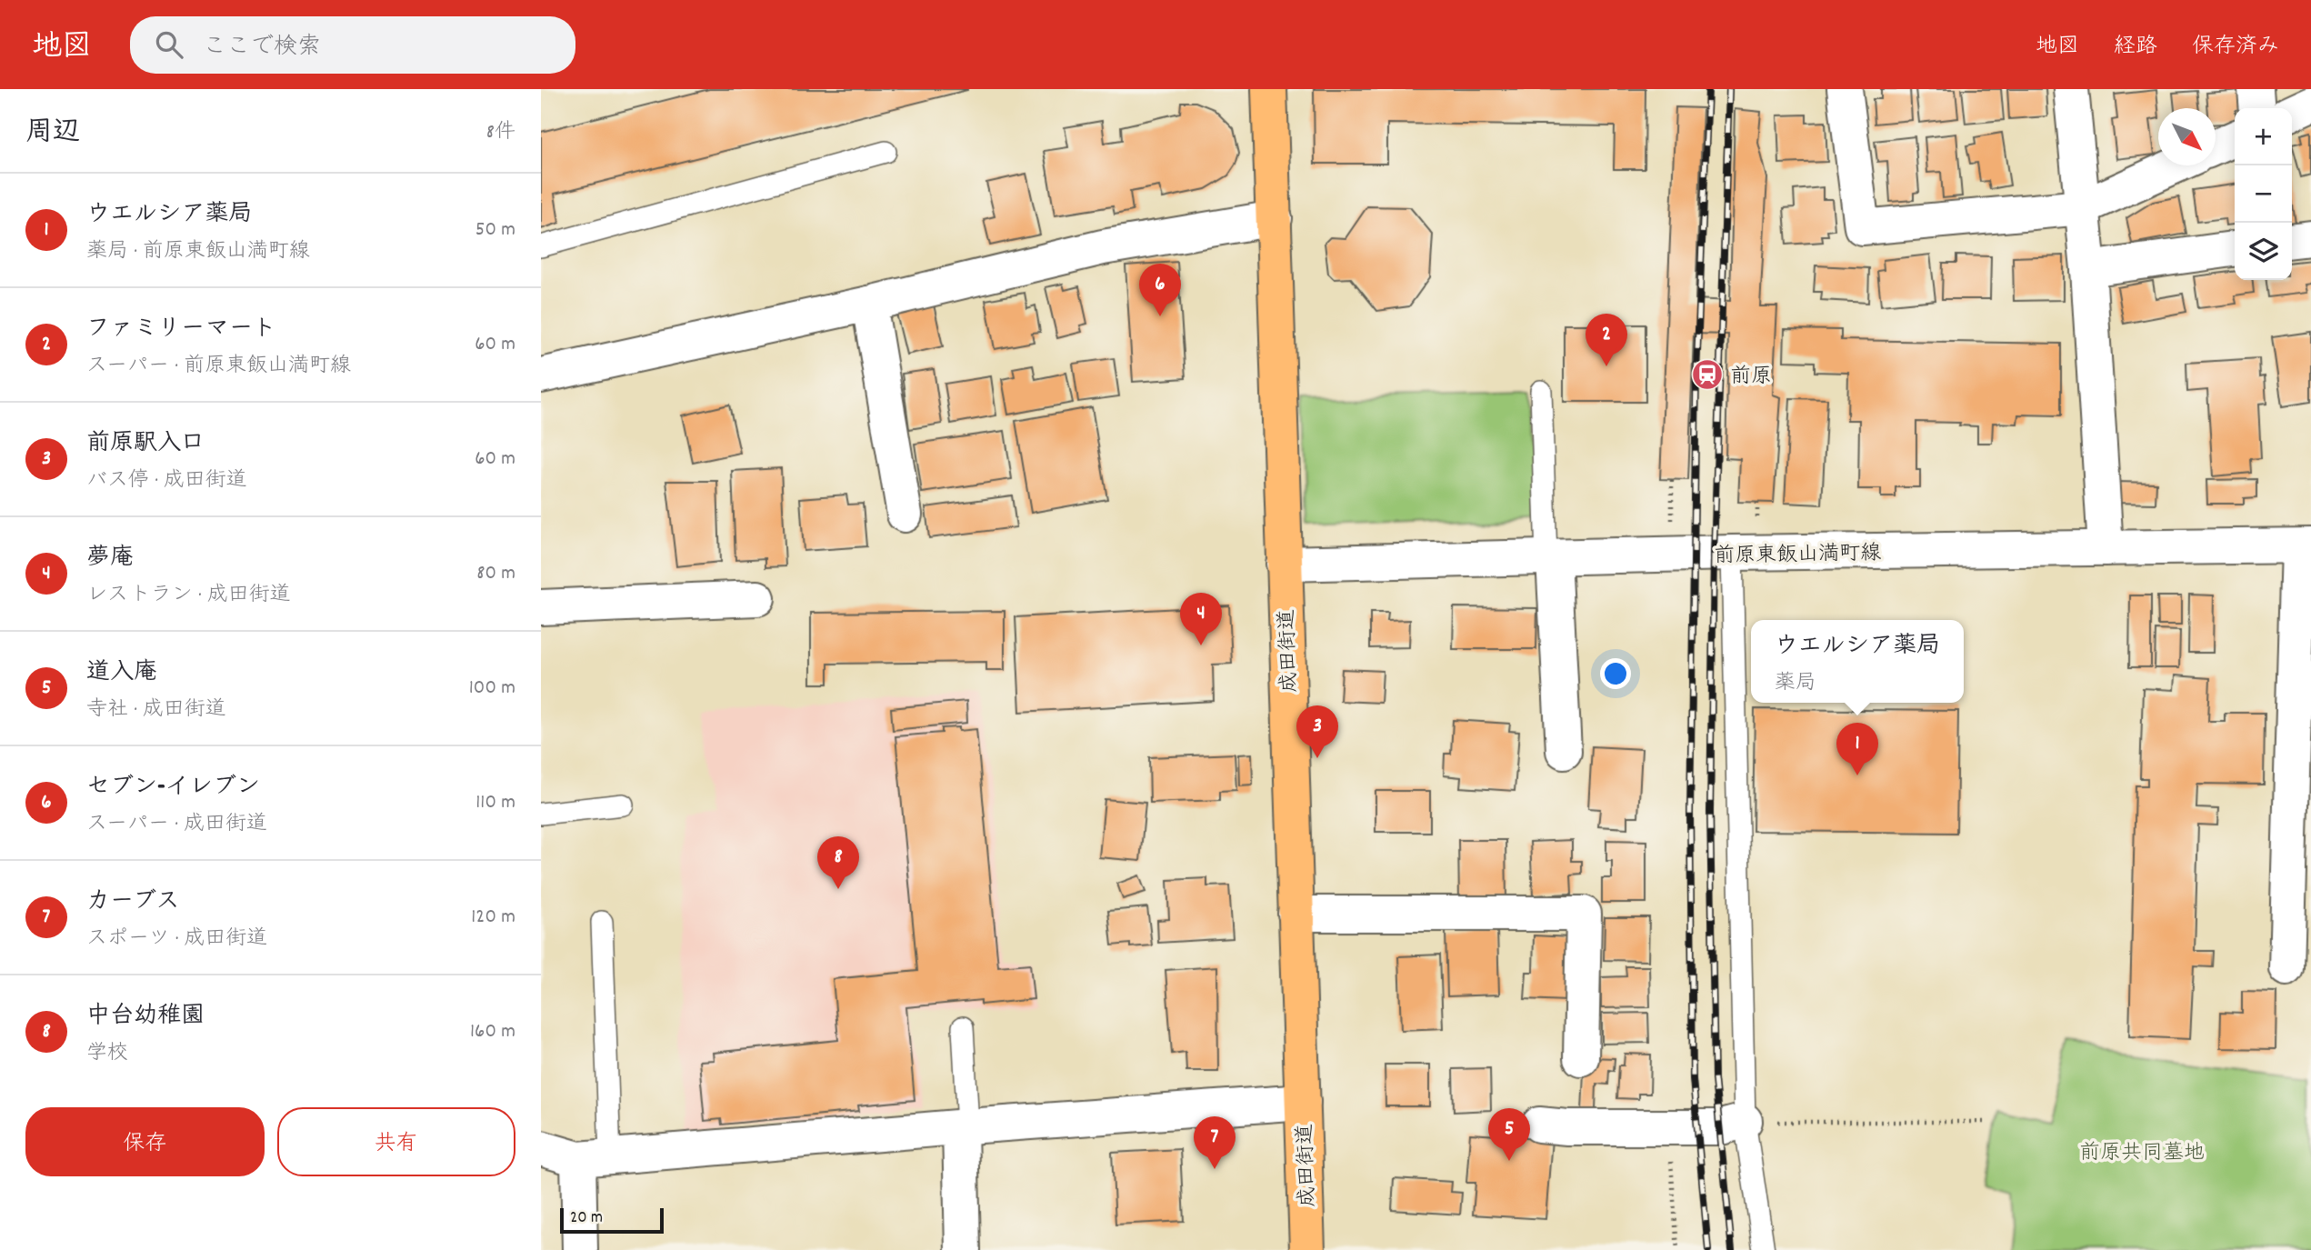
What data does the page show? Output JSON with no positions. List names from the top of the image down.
{
  "streets": {
    "highway": ["成田街道"],
    "street": ["前原東飯山満町線"]
  },
  "crossings": [
    ["前原東飯山満町線", "成田街道"]
  ],
  "parks": ["前原共同墓地"],
  "places": {
    "station": ["前原"]
  },
  "scale_bar": "20 m",
  "north": "bottom right",
  "page": {
    "header": "地図",
    "search": "ここで検索",
    "nav": ["地図", "経路", "保存済み"],
    "heading": ["周辺", "8件"],
    "map_buttons": ["+", "−"],
    "list": [
      {
        "mark": "1",
        "name": "ウエルシア薬局",
        "note": "薬局 · 前原東飯山満町線",
        "value": "50 m"
      },
      {
        "mark": "2",
        "name": "ファミリーマート",
        "note": "スーパー · 前原東飯山満町線",
        "value": "60 m"
      },
      {
        "mark": "3",
        "name": "前原駅入口",
        "note": "バス停 · 成田街道",
        "value": "60 m"
      },
      {
        "mark": "4",
        "name": "夢庵",
        "note": "レストラン · 成田街道",
        "value": "80 m"
      },
      {
        "mark": "5",
        "name": "道入庵",
        "note": "寺社 · 成田街道",
        "value": "100 m"
      },
      {
        "mark": "6",
        "name": "セブン-イレブン",
        "note": "スーパー · 成田街道",
        "value": "110 m"
      },
      {
        "mark": "7",
        "name": "カーブス",
        "note": "スポーツ · 成田街道",
        "value": "120 m"
      },
      {
        "mark": "8",
        "name": "中台幼稚園",
        "note": "学校",
        "value": "160 m"
      }
    ],
    "pins": [
      "6",
      "2",
      "4",
      "3",
      "1",
      "8",
      "5",
      "7"
    ],
    "popup": ["ウエルシア薬局", "薬局"],
    "buttons": ["保存", "共有"],
    "scale": "20 m"
  }
}
